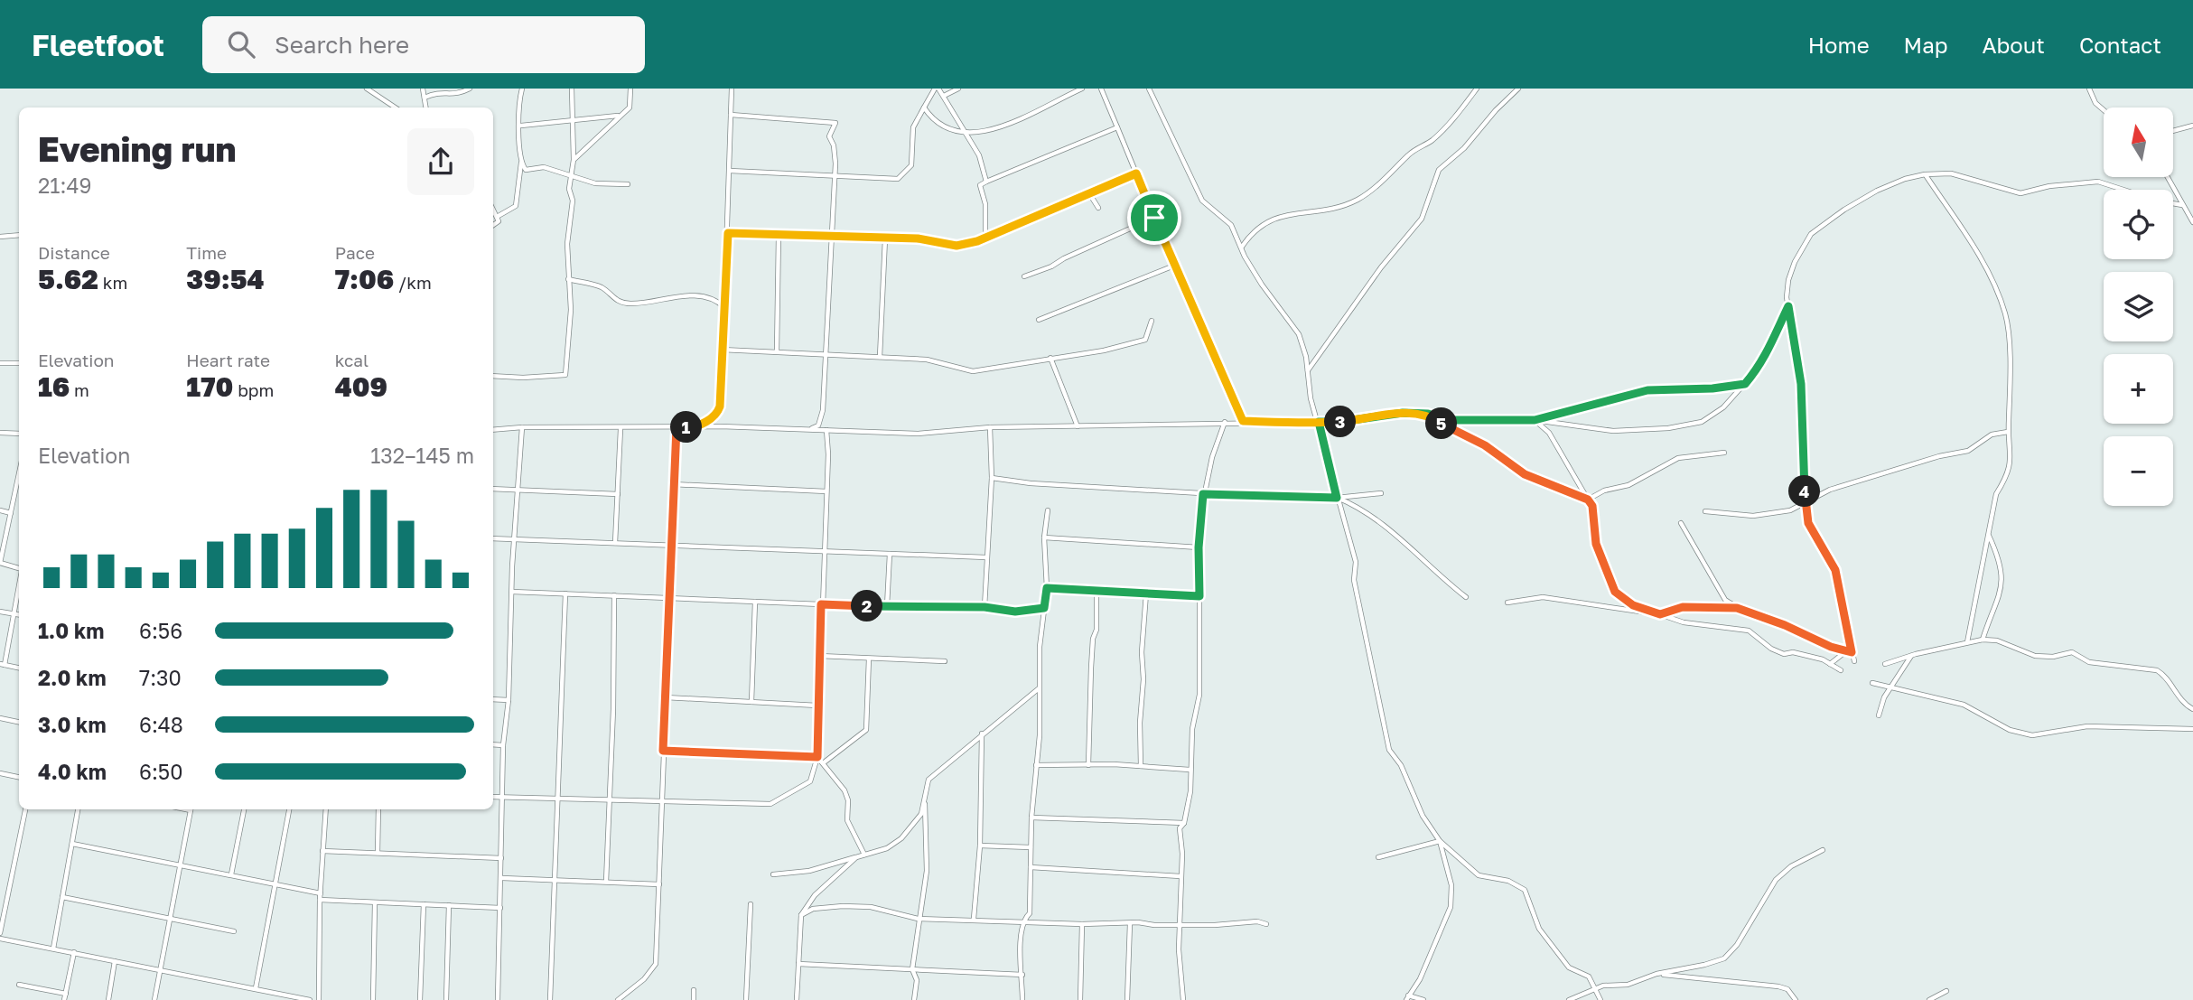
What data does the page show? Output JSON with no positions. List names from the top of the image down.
{
  "north": "top",
  "page": {
    "header": "Fleetfoot",
    "search": "Search here",
    "nav": [
      "Home",
      "Map",
      "About",
      "Contact"
    ],
    "map_buttons": ["+", "−"],
    "heading": ["Evening run", "21:49"],
    "stats": [
      ["Distance", "5.62 km"],
      ["Time", "39:54"],
      ["Pace", "7:06 /km"],
      ["Elevation", "16 m"],
      ["Heart rate", "170 bpm"],
      ["kcal", "409"]
    ],
    "pins": [
      "3",
      "5",
      "1",
      "4",
      "2"
    ],
    "chart": ["Elevation", "132–145 m"],
    "list": [
      {
        "name": "1.0 km",
        "note": "6:56"
      },
      {
        "name": "2.0 km",
        "note": "7:30"
      },
      {
        "name": "3.0 km",
        "note": "6:48"
      },
      {
        "name": "4.0 km",
        "note": "6:50"
      }
    ]
  }
}
